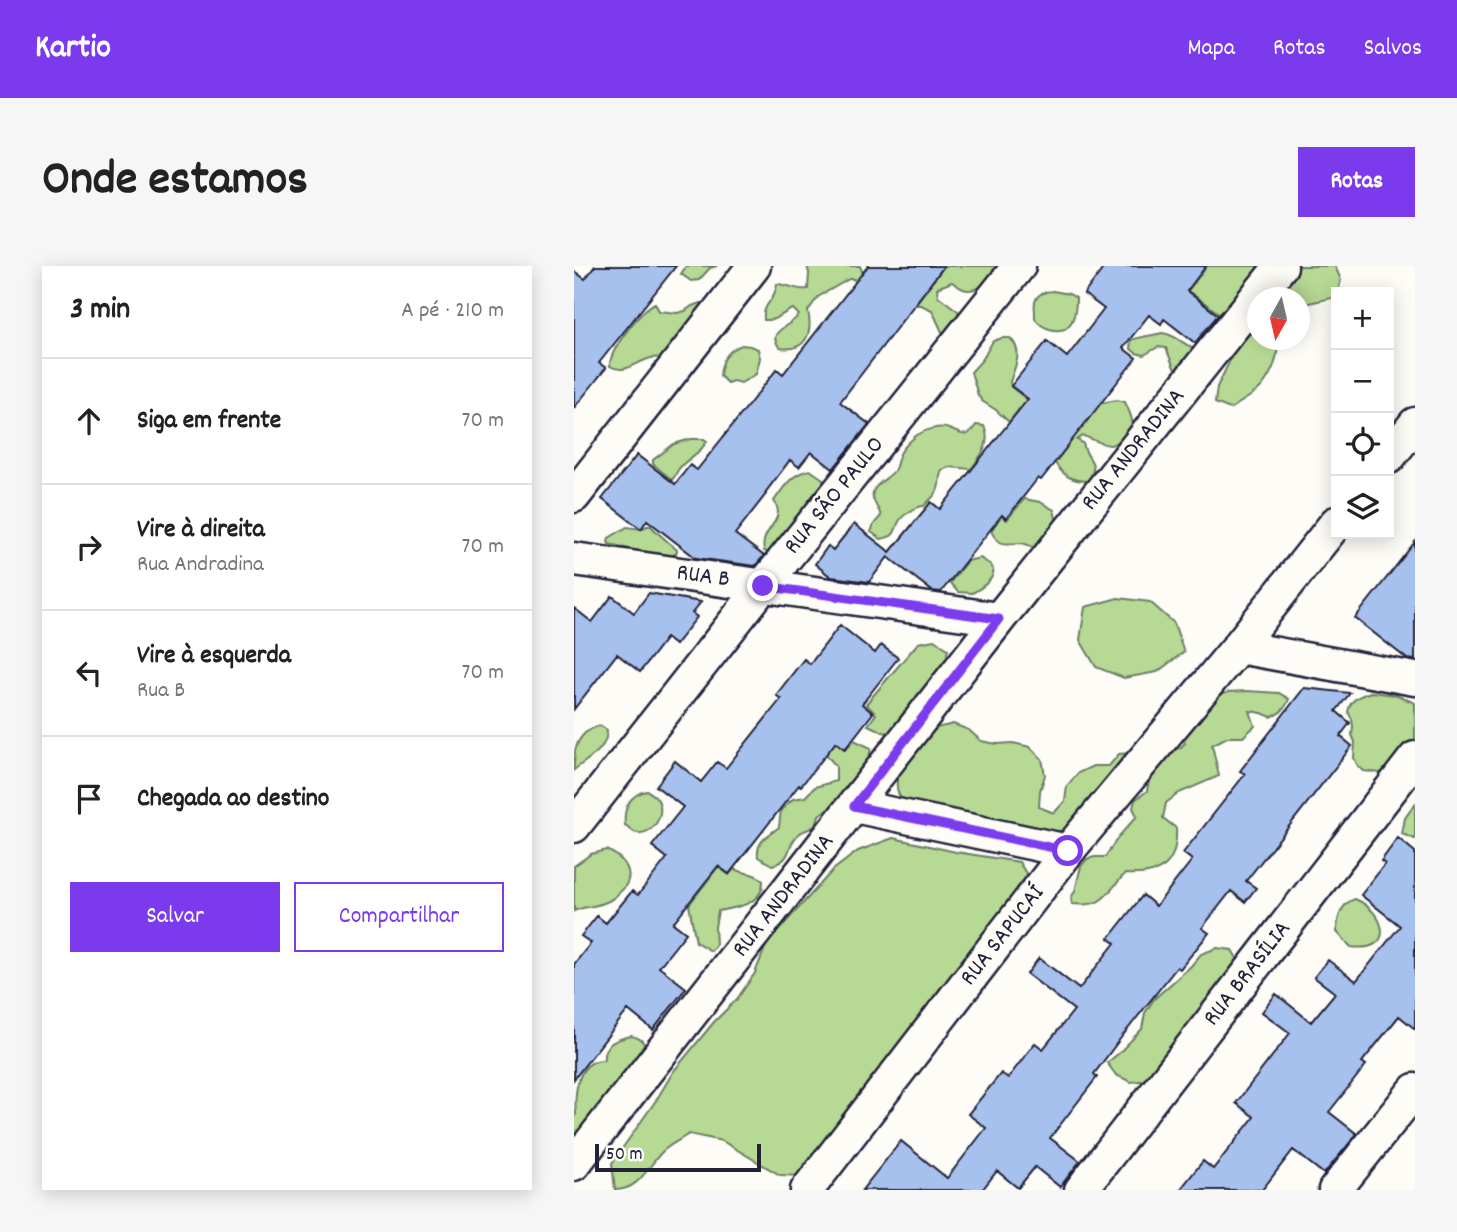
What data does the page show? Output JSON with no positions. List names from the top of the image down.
{
  "streets": {
    "street": [
      "RUA ANDRADINA",
      "RUA SÃO PAULO",
      "RUA B",
      "RUA SAPUCAÍ",
      "RUA BRASÍLIA"
    ]
  },
  "crossings": [
    ["RUA ANDRADINA", "RUA B"],
    ["RUA SÃO PAULO", "RUA B"]
  ],
  "scale_bar": "50 m",
  "north": "bottom",
  "page": {
    "header": "Kartio",
    "nav": ["Mapa", "Rotas", "Salvos"],
    "title": "Onde estamos",
    "buttons": [
      "Rotas",
      ["Salvar", "Compartilhar"]
    ],
    "heading": ["3 min", "A pé · 210 m"],
    "map_buttons": ["+", "−"],
    "list": [
      ["Siga em frente", "70 m"],
      ["Vire à direita", "Rua Andradina", "70 m"],
      ["Vire à esquerda", "Rua B", "70 m"],
      "Chegada ao destino"
    ],
    "scale": "50 m"
  }
}
